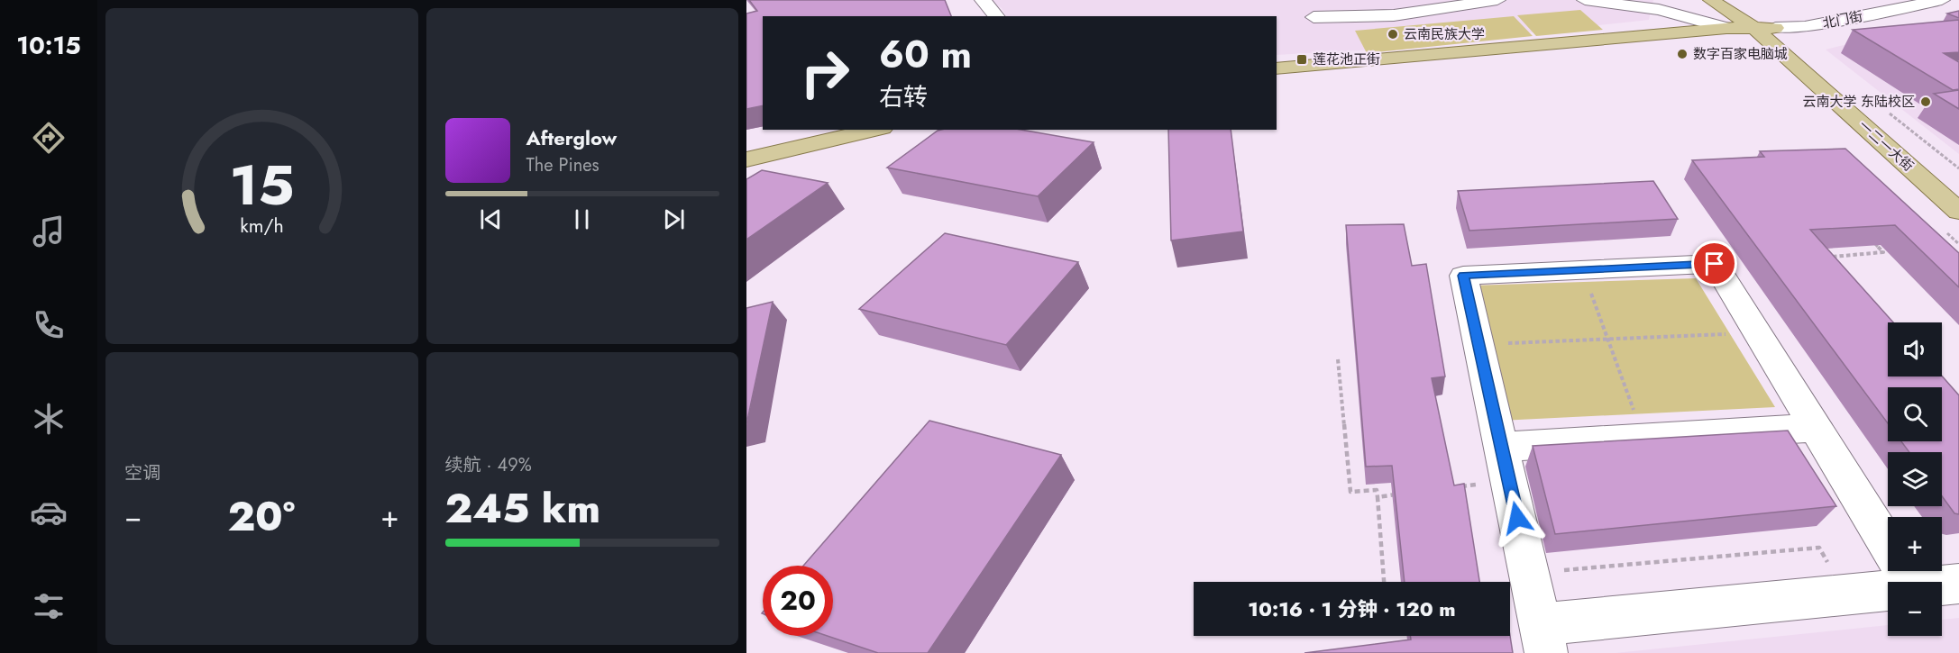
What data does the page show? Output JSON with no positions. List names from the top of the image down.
{
  "streets": {
    "main road": ["一二一大街"],
    "street": ["北门街"]
  },
  "crossings": [
    ["北门街", "一二一大街"]
  ],
  "places": {
    "other": ["云南民族大学", "数字百家电脑城", "云南大学 东陆校区"],
    "transit": ["莲花池正街"]
  },
  "page": {
    "tabs": "10:15",
    "turn": ["60 m", "右转"],
    "song": ["Afterglow", "The Pines"],
    "map_buttons": ["+", "−"],
    "tile": [
      "空调",
      ["续航 · 49%", "245 km"]
    ],
    "heat": ["−", "20°", "+"],
    "limit": "20",
    "trip": "10:16 · 1 分钟 · 120 m",
    "gauge": ["15", "km/h"]
  }
}
